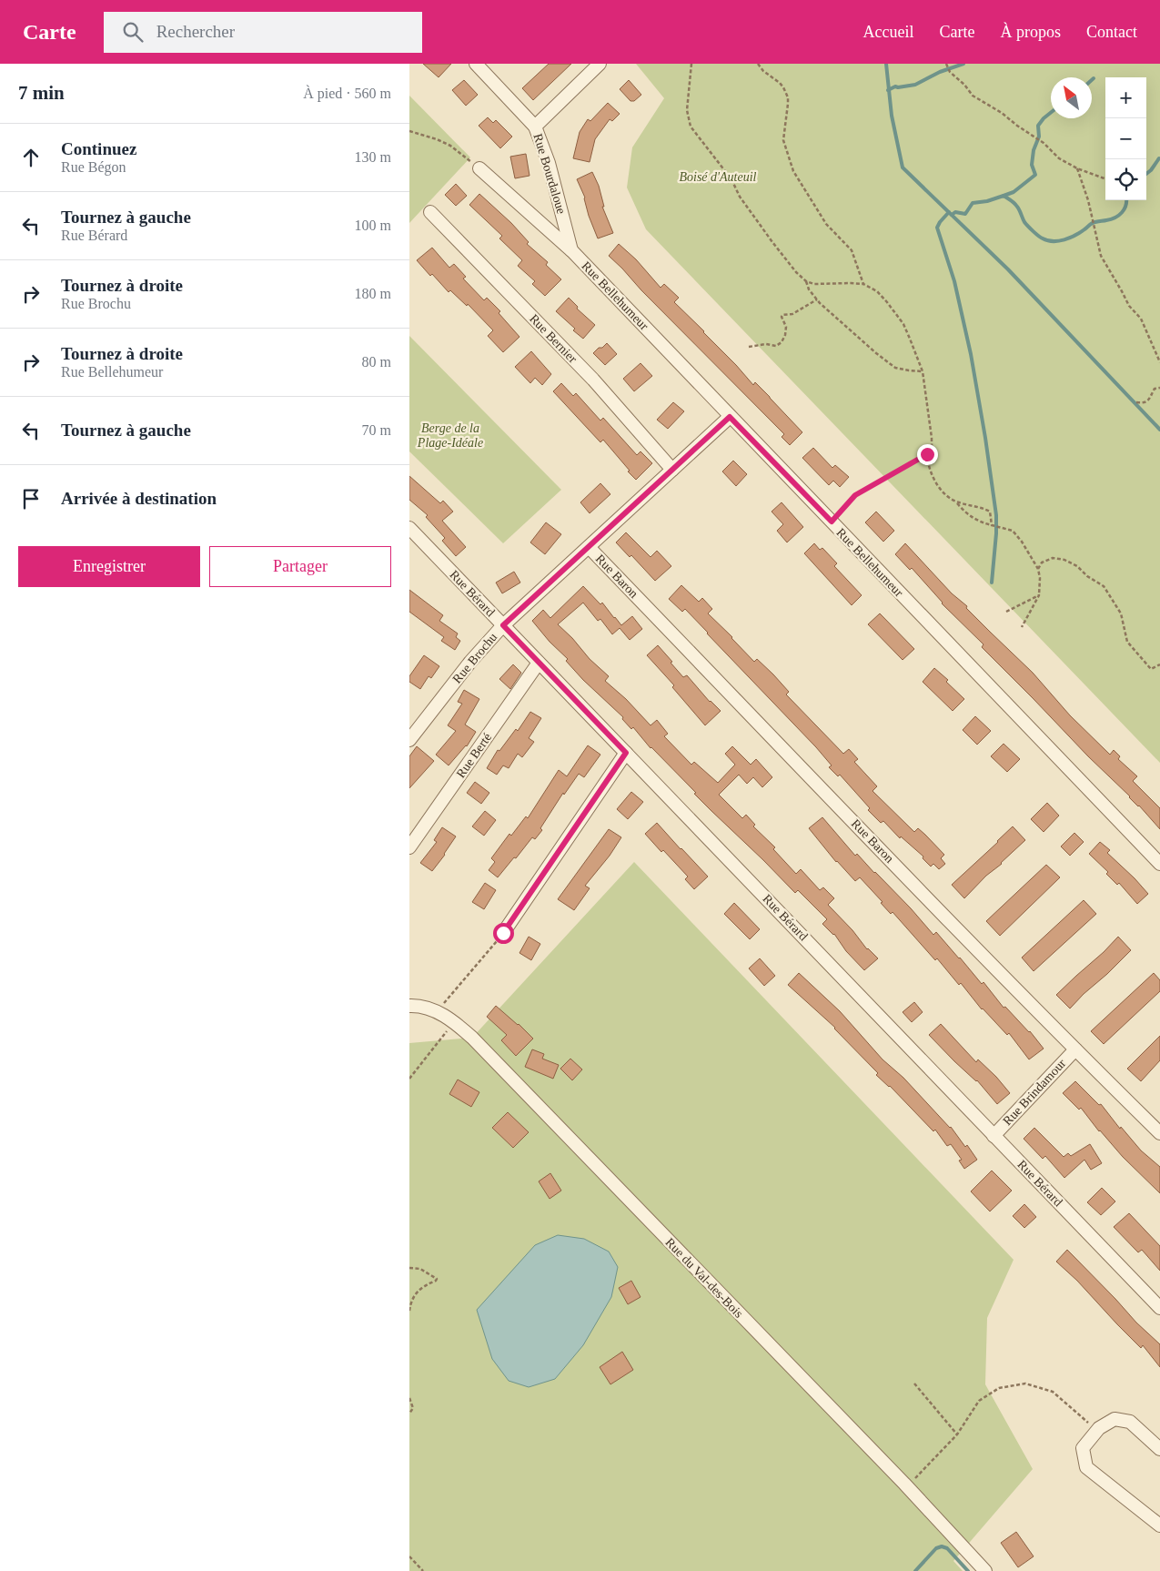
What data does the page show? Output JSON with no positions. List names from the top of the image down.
{
  "streets": {
    "street": [
      "Rue Bourdaloue",
      "Rue Bellehumeur",
      "Rue Bernier",
      "Rue Baron",
      "Rue Bérard",
      "Rue Brochu",
      "Rue Berté",
      "Rue Brindamour",
      "Rue du Val-des-Bois"
    ]
  },
  "crossings": [
    ["Rue Bourdaloue", "Rue Bellehumeur"],
    ["Rue Bellehumeur", "Rue Brochu"],
    ["Rue Bernier", "Rue Brochu"],
    ["Rue Baron", "Rue Brochu"],
    ["Rue Baron", "Rue Brindamour"],
    ["Rue Bérard", "Rue Brochu"],
    ["Rue Bérard", "Rue Berté"],
    ["Rue Bérard", "Rue Brindamour"]
  ],
  "parks": ["Boisé d'Auteuil", "Berge de la Plage-Idéale"],
  "north": "top left",
  "page": {
    "header": "Carte",
    "search": "Rechercher",
    "nav": [
      "Accueil",
      "Carte",
      "À propos",
      "Contact"
    ],
    "heading": ["7 min", "À pied · 560 m"],
    "map_buttons": ["+", "−"],
    "list": [
      ["Continuez", "Rue Bégon", "130 m"],
      ["Tournez à gauche", "Rue Bérard", "100 m"],
      ["Tournez à droite", "Rue Brochu", "180 m"],
      ["Tournez à droite", "Rue Bellehumeur", "80 m"],
      ["Tournez à gauche", "70 m"],
      "Arrivée à destination"
    ],
    "buttons": ["Enregistrer", "Partager"]
  }
}
